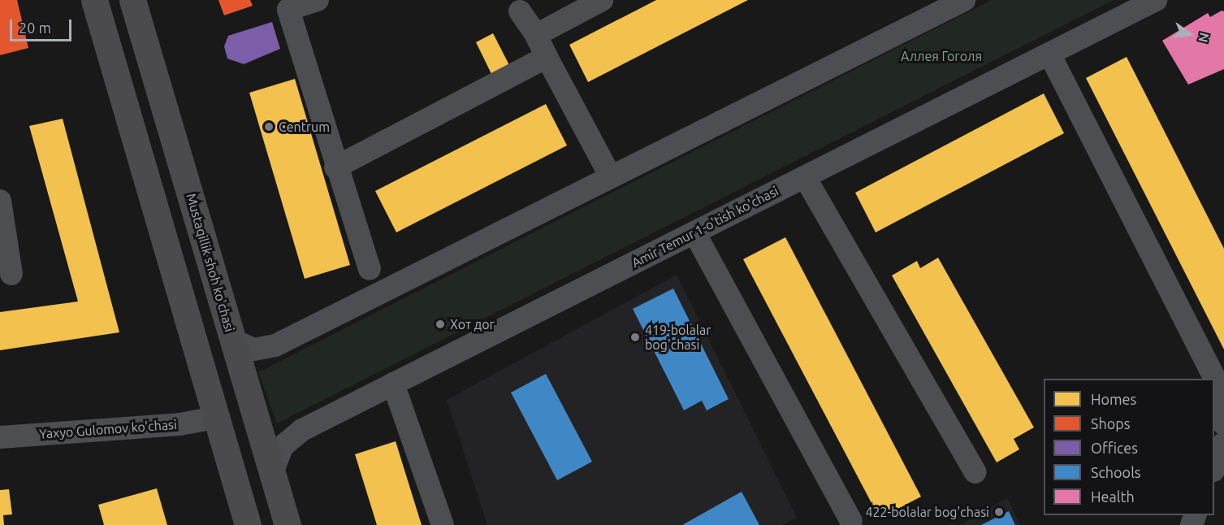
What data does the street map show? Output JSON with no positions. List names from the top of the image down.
{
  "streets": {
    "main road": ["Mustaqillik shoh ko'chasi"],
    "street": ["Amir Temur 1-o'tish ko'chasi", "Yaxyo Gulomov ko'chasi"]
  },
  "crossings": [
    ["Amir Temur 1-o'tish ko'chasi", "Mustaqillik shoh ko'chasi"]
  ],
  "parks": ["Аллея Гоголя"],
  "places": [
    "Centrum",
    "Хот дог",
    "419-bolalar bog'chasi",
    "422-bolalar bog'chasi"
  ],
  "legend": [
    "Homes",
    "Shops",
    "Offices",
    "Schools",
    "Health"
  ],
  "scale_bar": "20 m",
  "north": "right"
}
